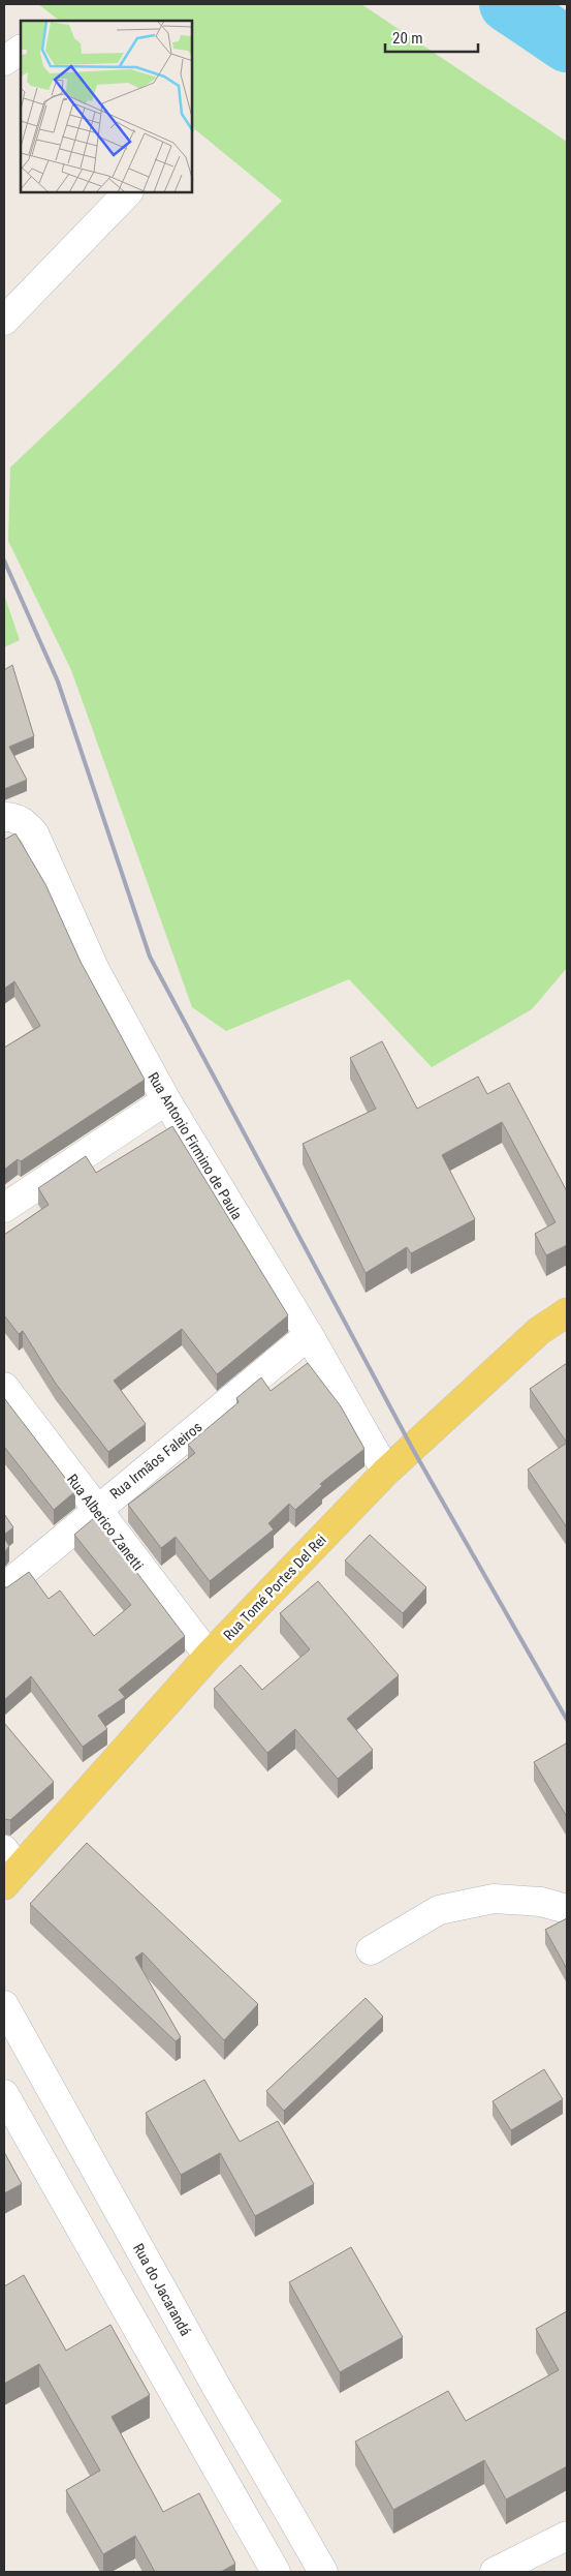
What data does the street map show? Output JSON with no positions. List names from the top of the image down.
{
  "streets": {
    "main road": ["Rua Tomé Portes Del Rei"],
    "street": [
      "Rua Antonio Firmino de Paula",
      "Rua Irmãos Faleiros",
      "Rua Alberico Zanetti",
      "Rua do Jacarandá"
    ]
  },
  "crossings": [
    ["Rua Antonio Firmino de Paula", "Rua Irmãos Faleiros"],
    ["Rua Antonio Firmino de Paula", "Rua Tomé Portes Del Rei"],
    ["Rua Irmãos Faleiros", "Rua Alberico Zanetti"],
    ["Rua Alberico Zanetti", "Rua Tomé Portes Del Rei"]
  ],
  "scale_bar": "20 m"
}
